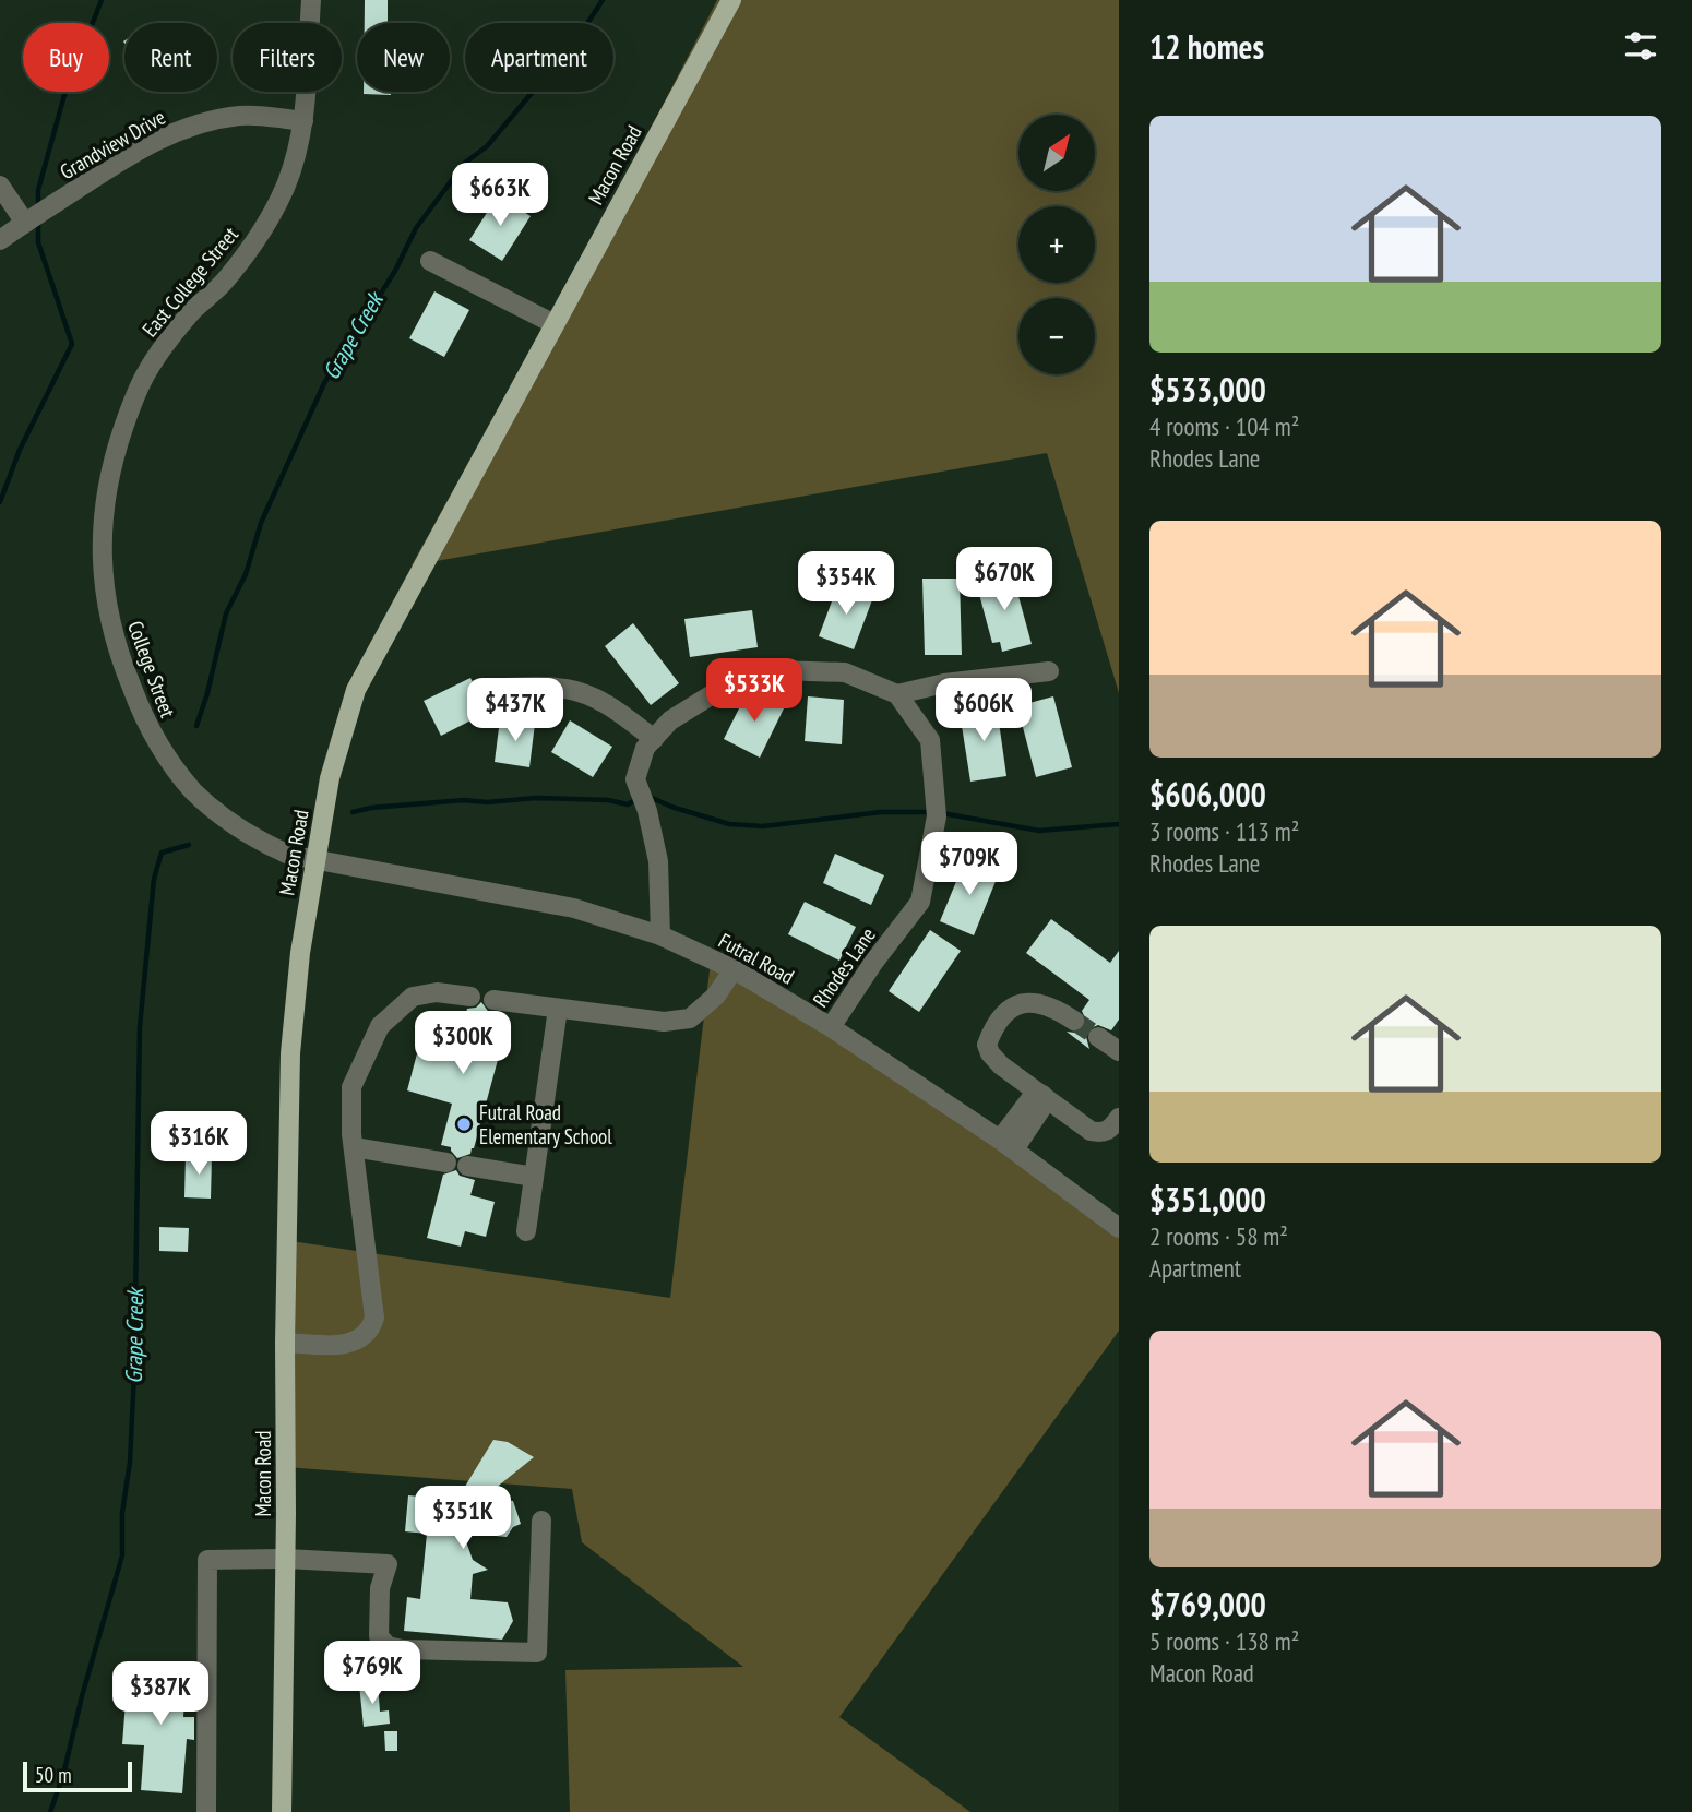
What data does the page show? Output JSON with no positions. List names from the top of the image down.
{
  "streets": {
    "main road": ["Macon Road"],
    "street": [
      "Grandview Drive",
      "East College Street",
      "College Street",
      "Futral Road",
      "Rhodes Lane"
    ]
  },
  "crossings": [
    ["Grandview Drive", "East College Street"],
    ["Macon Road", "College Street"],
    ["Macon Road", "Futral Road"],
    ["East College Street", "College Street"],
    ["College Street", "Futral Road"],
    ["Futral Road", "Rhodes Lane"]
  ],
  "water": ["Grape Creek"],
  "places": ["Futral Road Elementary School"],
  "scale_bar": "50 m",
  "north": "top right",
  "page": {
    "heading": "12 homes",
    "chip": [
      "Buy",
      "Rent",
      "Filters",
      "New",
      "Apartment"
    ],
    "list": [
      {
        "name": "$533,000",
        "note": "4 rooms · 104 m² · Rhodes Lane"
      },
      {
        "name": "$606,000",
        "note": "3 rooms · 113 m² · Rhodes Lane"
      },
      {
        "name": "$351,000",
        "note": "2 rooms · 58 m² · Apartment"
      },
      {
        "name": "$769,000",
        "note": "5 rooms · 138 m² · Macon Road"
      }
    ],
    "map_buttons": ["+", "−"],
    "price": [
      "$663K",
      "$670K",
      "$354K",
      "$533K",
      "$437K",
      "$606K",
      "$709K",
      "$300K",
      "$316K",
      "$351K",
      "$769K",
      "$387K"
    ],
    "scale": "50 m"
  }
}
